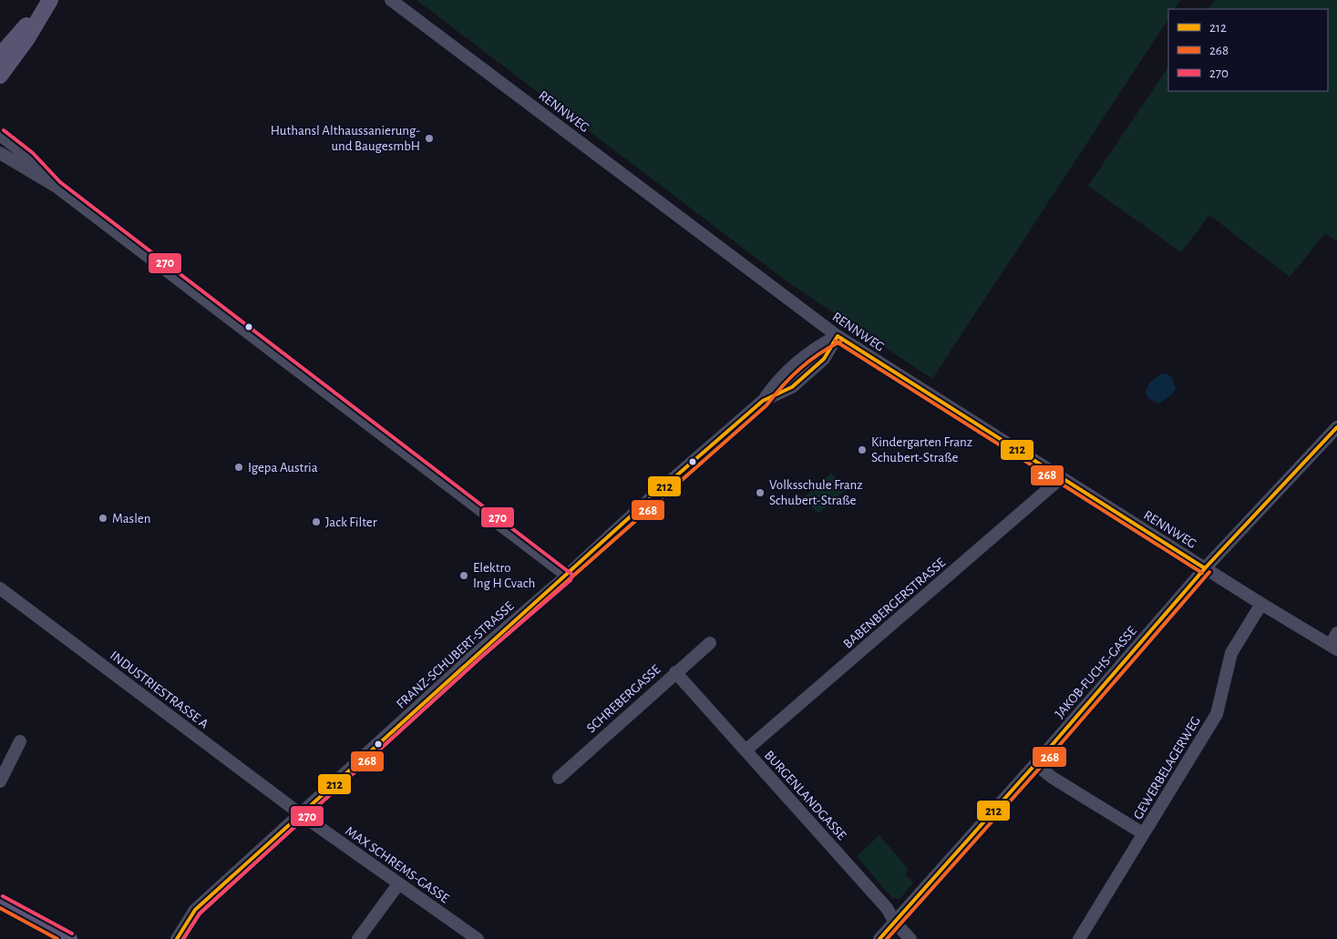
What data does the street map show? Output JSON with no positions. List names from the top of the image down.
{
  "streets": {
    "street": [
      "RENNWEG",
      "BABENBERGERSTRASSE",
      "FRANZ-SCHUBERT-STRASSE",
      "JAKOB-FUCHS-GASSE",
      "INDUSTRIESTRASSE A",
      "SCHREBERGASSE",
      "GEWERBELAGERWEG",
      "BURGENLANDGASSE",
      "MAX SCHREMS-GASSE"
    ]
  },
  "crossings": [
    ["RENNWEG", "BABENBERGERSTRASSE"],
    ["RENNWEG", "FRANZ-SCHUBERT-STRASSE"],
    ["RENNWEG", "JAKOB-FUCHS-GASSE"],
    ["RENNWEG", "GEWERBELAGERWEG"],
    ["BABENBERGERSTRASSE", "BURGENLANDGASSE"],
    ["FRANZ-SCHUBERT-STRASSE", "INDUSTRIESTRASSE A"],
    ["FRANZ-SCHUBERT-STRASSE", "MAX SCHREMS-GASSE"],
    ["JAKOB-FUCHS-GASSE", "BURGENLANDGASSE"],
    ["INDUSTRIESTRASSE A", "MAX SCHREMS-GASSE"],
    ["SCHREBERGASSE", "BURGENLANDGASSE"]
  ],
  "places": [
    "Huthansl Althaussanierung- und BaugesmbH",
    "Kindergarten Franz Schubert-Straße",
    "Igepa Austria",
    "Volksschule Franz Schubert-Straße",
    "Maslen",
    "Jack Filter",
    "Elektro Ing H Cvach"
  ],
  "lines": ["transit line 270", "transit line 212", "transit line 268"],
  "legend": ["212", "268", "270"]
}
